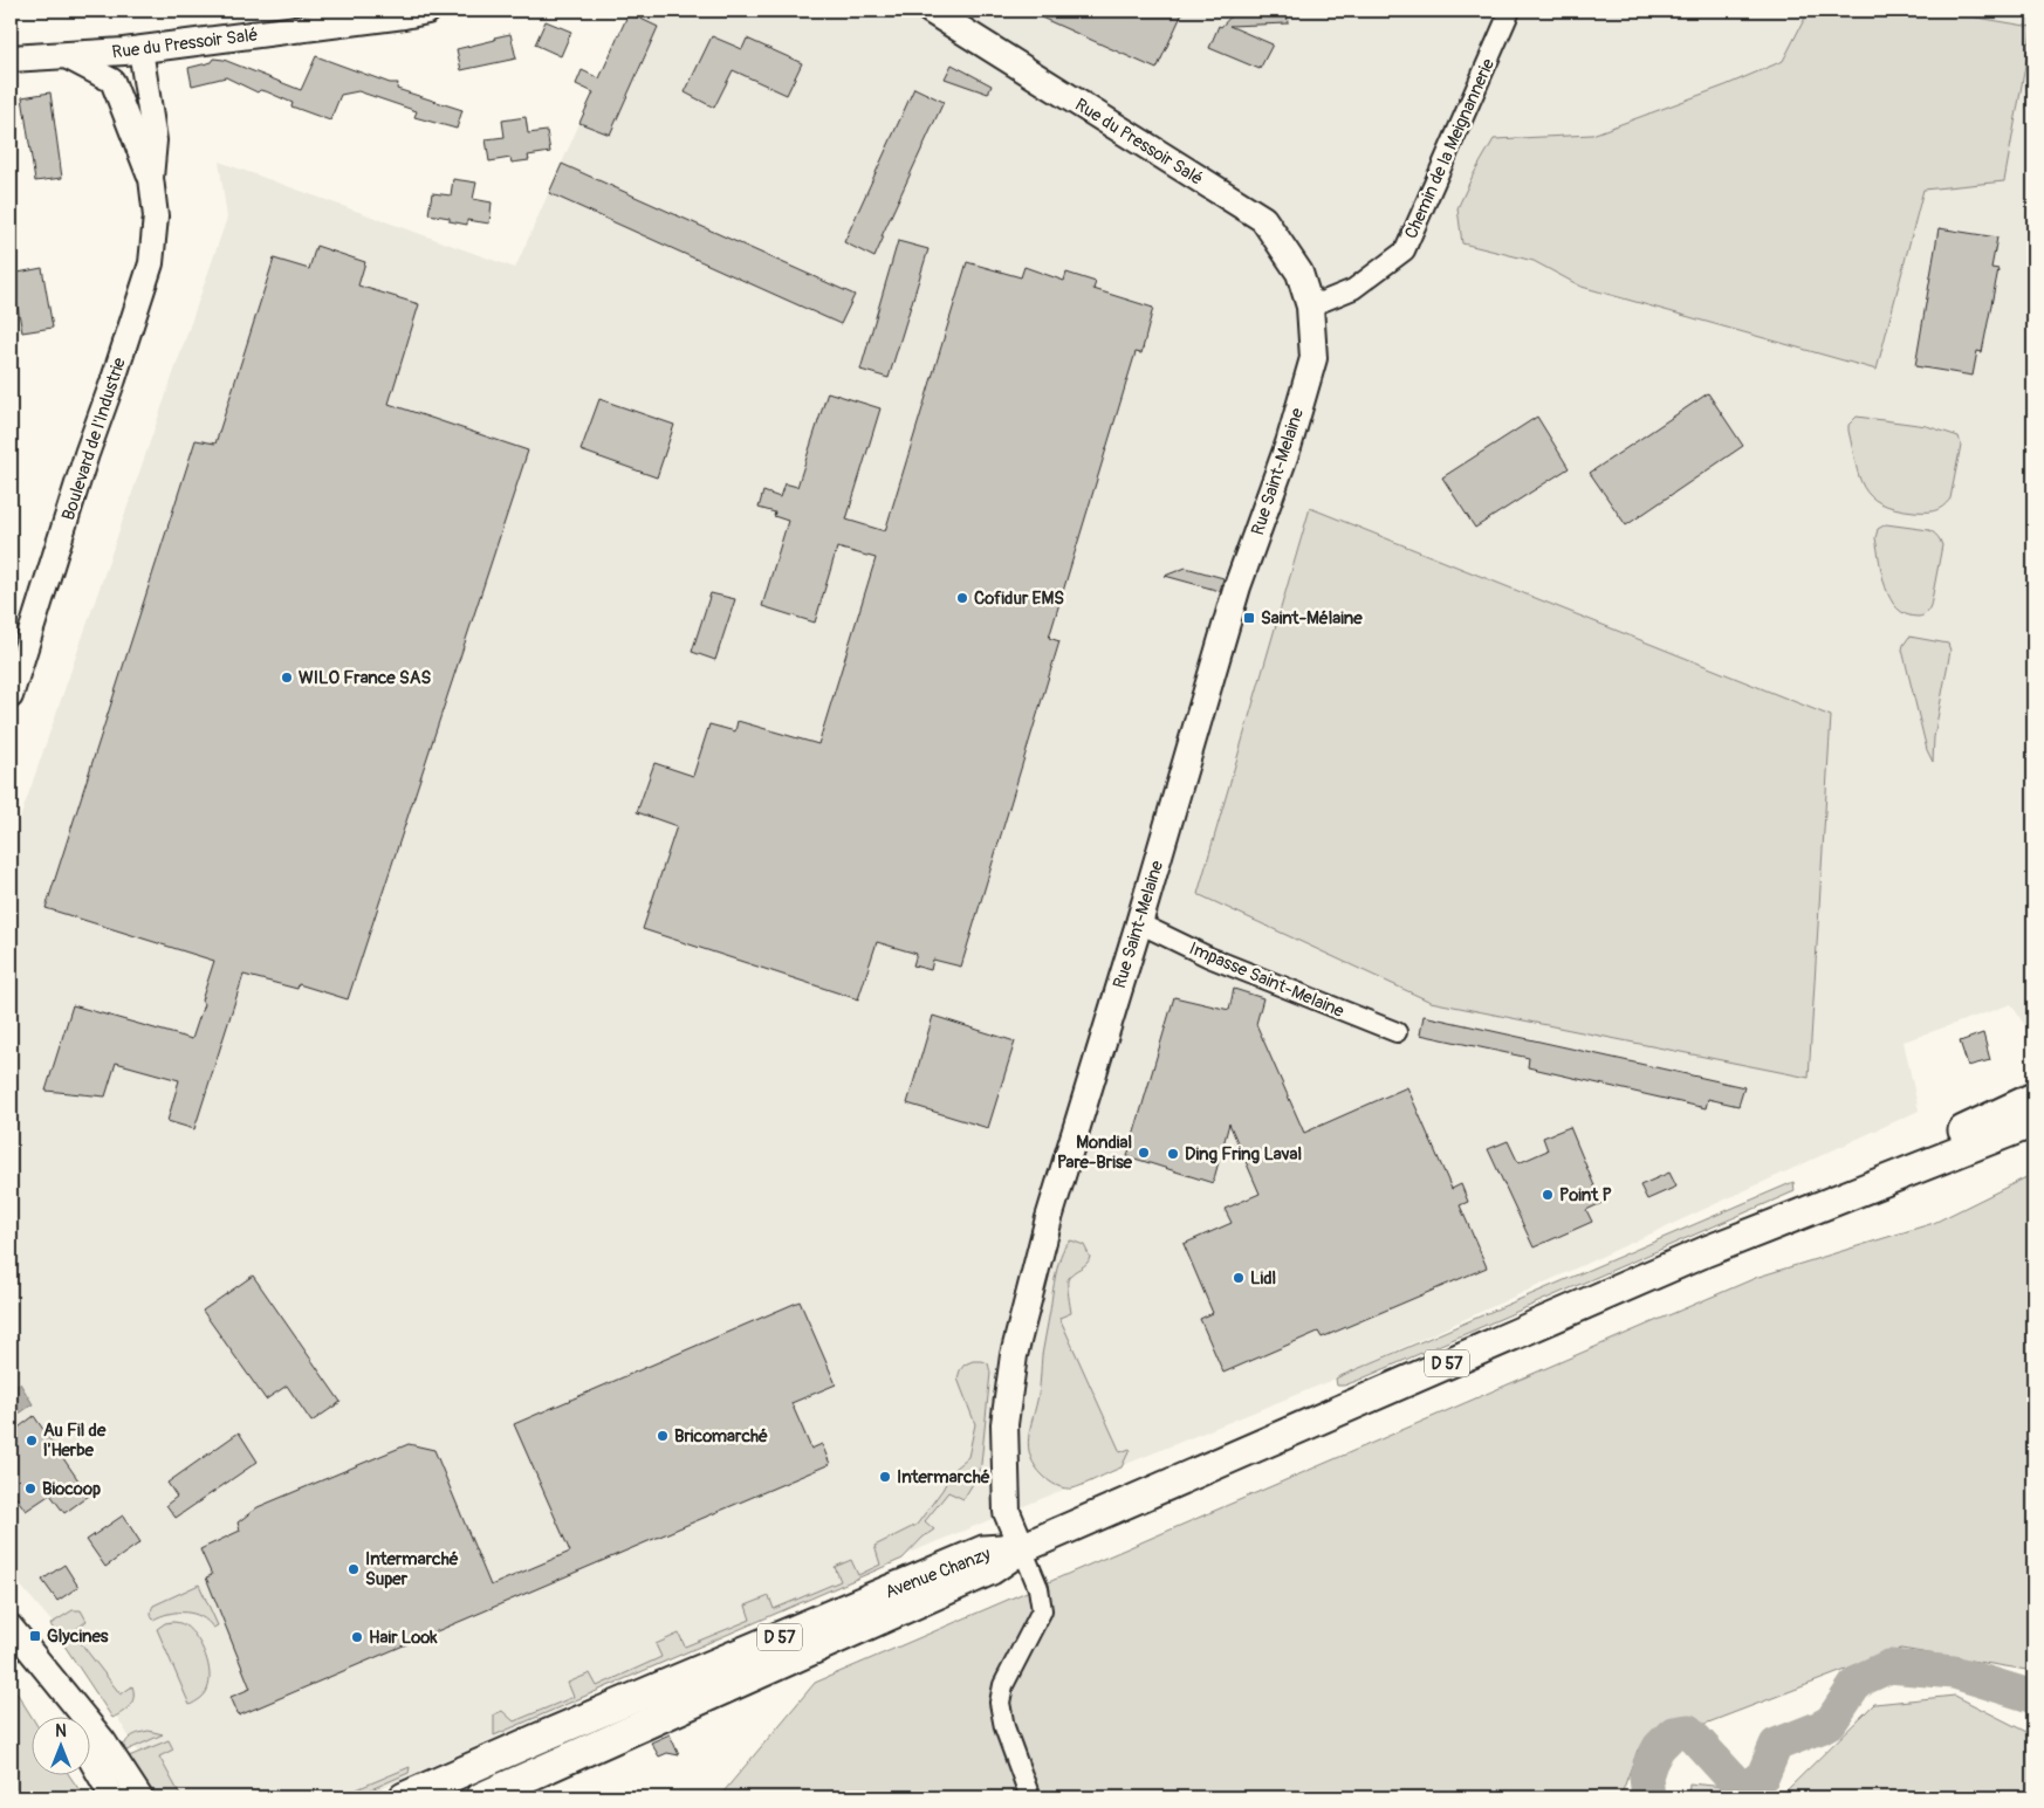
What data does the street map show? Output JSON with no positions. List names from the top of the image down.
{
  "streets": {
    "main road": [
      "Rue du Pressoir Salé",
      "Rue Saint-Melaine",
      "D 57",
      "Avenue Chanzy"
    ],
    "street": ["Chemin de la Meignannerie", "Boulevard de l'Industrie", "Impasse Saint-Melaine"]
  },
  "crossings": [
    ["Rue du Pressoir Salé", "Chemin de la Meignannerie"],
    ["Rue du Pressoir Salé", "Boulevard de l'Industrie"],
    ["Rue du Pressoir Salé", "Rue Saint-Melaine"],
    ["Chemin de la Meignannerie", "Rue Saint-Melaine"],
    ["Rue Saint-Melaine", "Impasse Saint-Melaine"],
    ["Rue Saint-Melaine", "D 57"],
    ["Rue Saint-Melaine", "Avenue Chanzy"],
    ["D 57", "Avenue Chanzy"]
  ],
  "places": {
    "other": [
      "Cofidur EMS",
      "WILO France SAS",
      "Mondial Pare-Brise",
      "Ding Fring Laval",
      "Point P",
      "Lidl",
      "Bricomarché",
      "Au Fil de l'Herbe",
      "Intermarché",
      "Biocoop",
      "Intermarché Super",
      "Hair Look"
    ],
    "transit": ["Saint-Mélaine", "Glycines"]
  },
  "north": "top"
}
